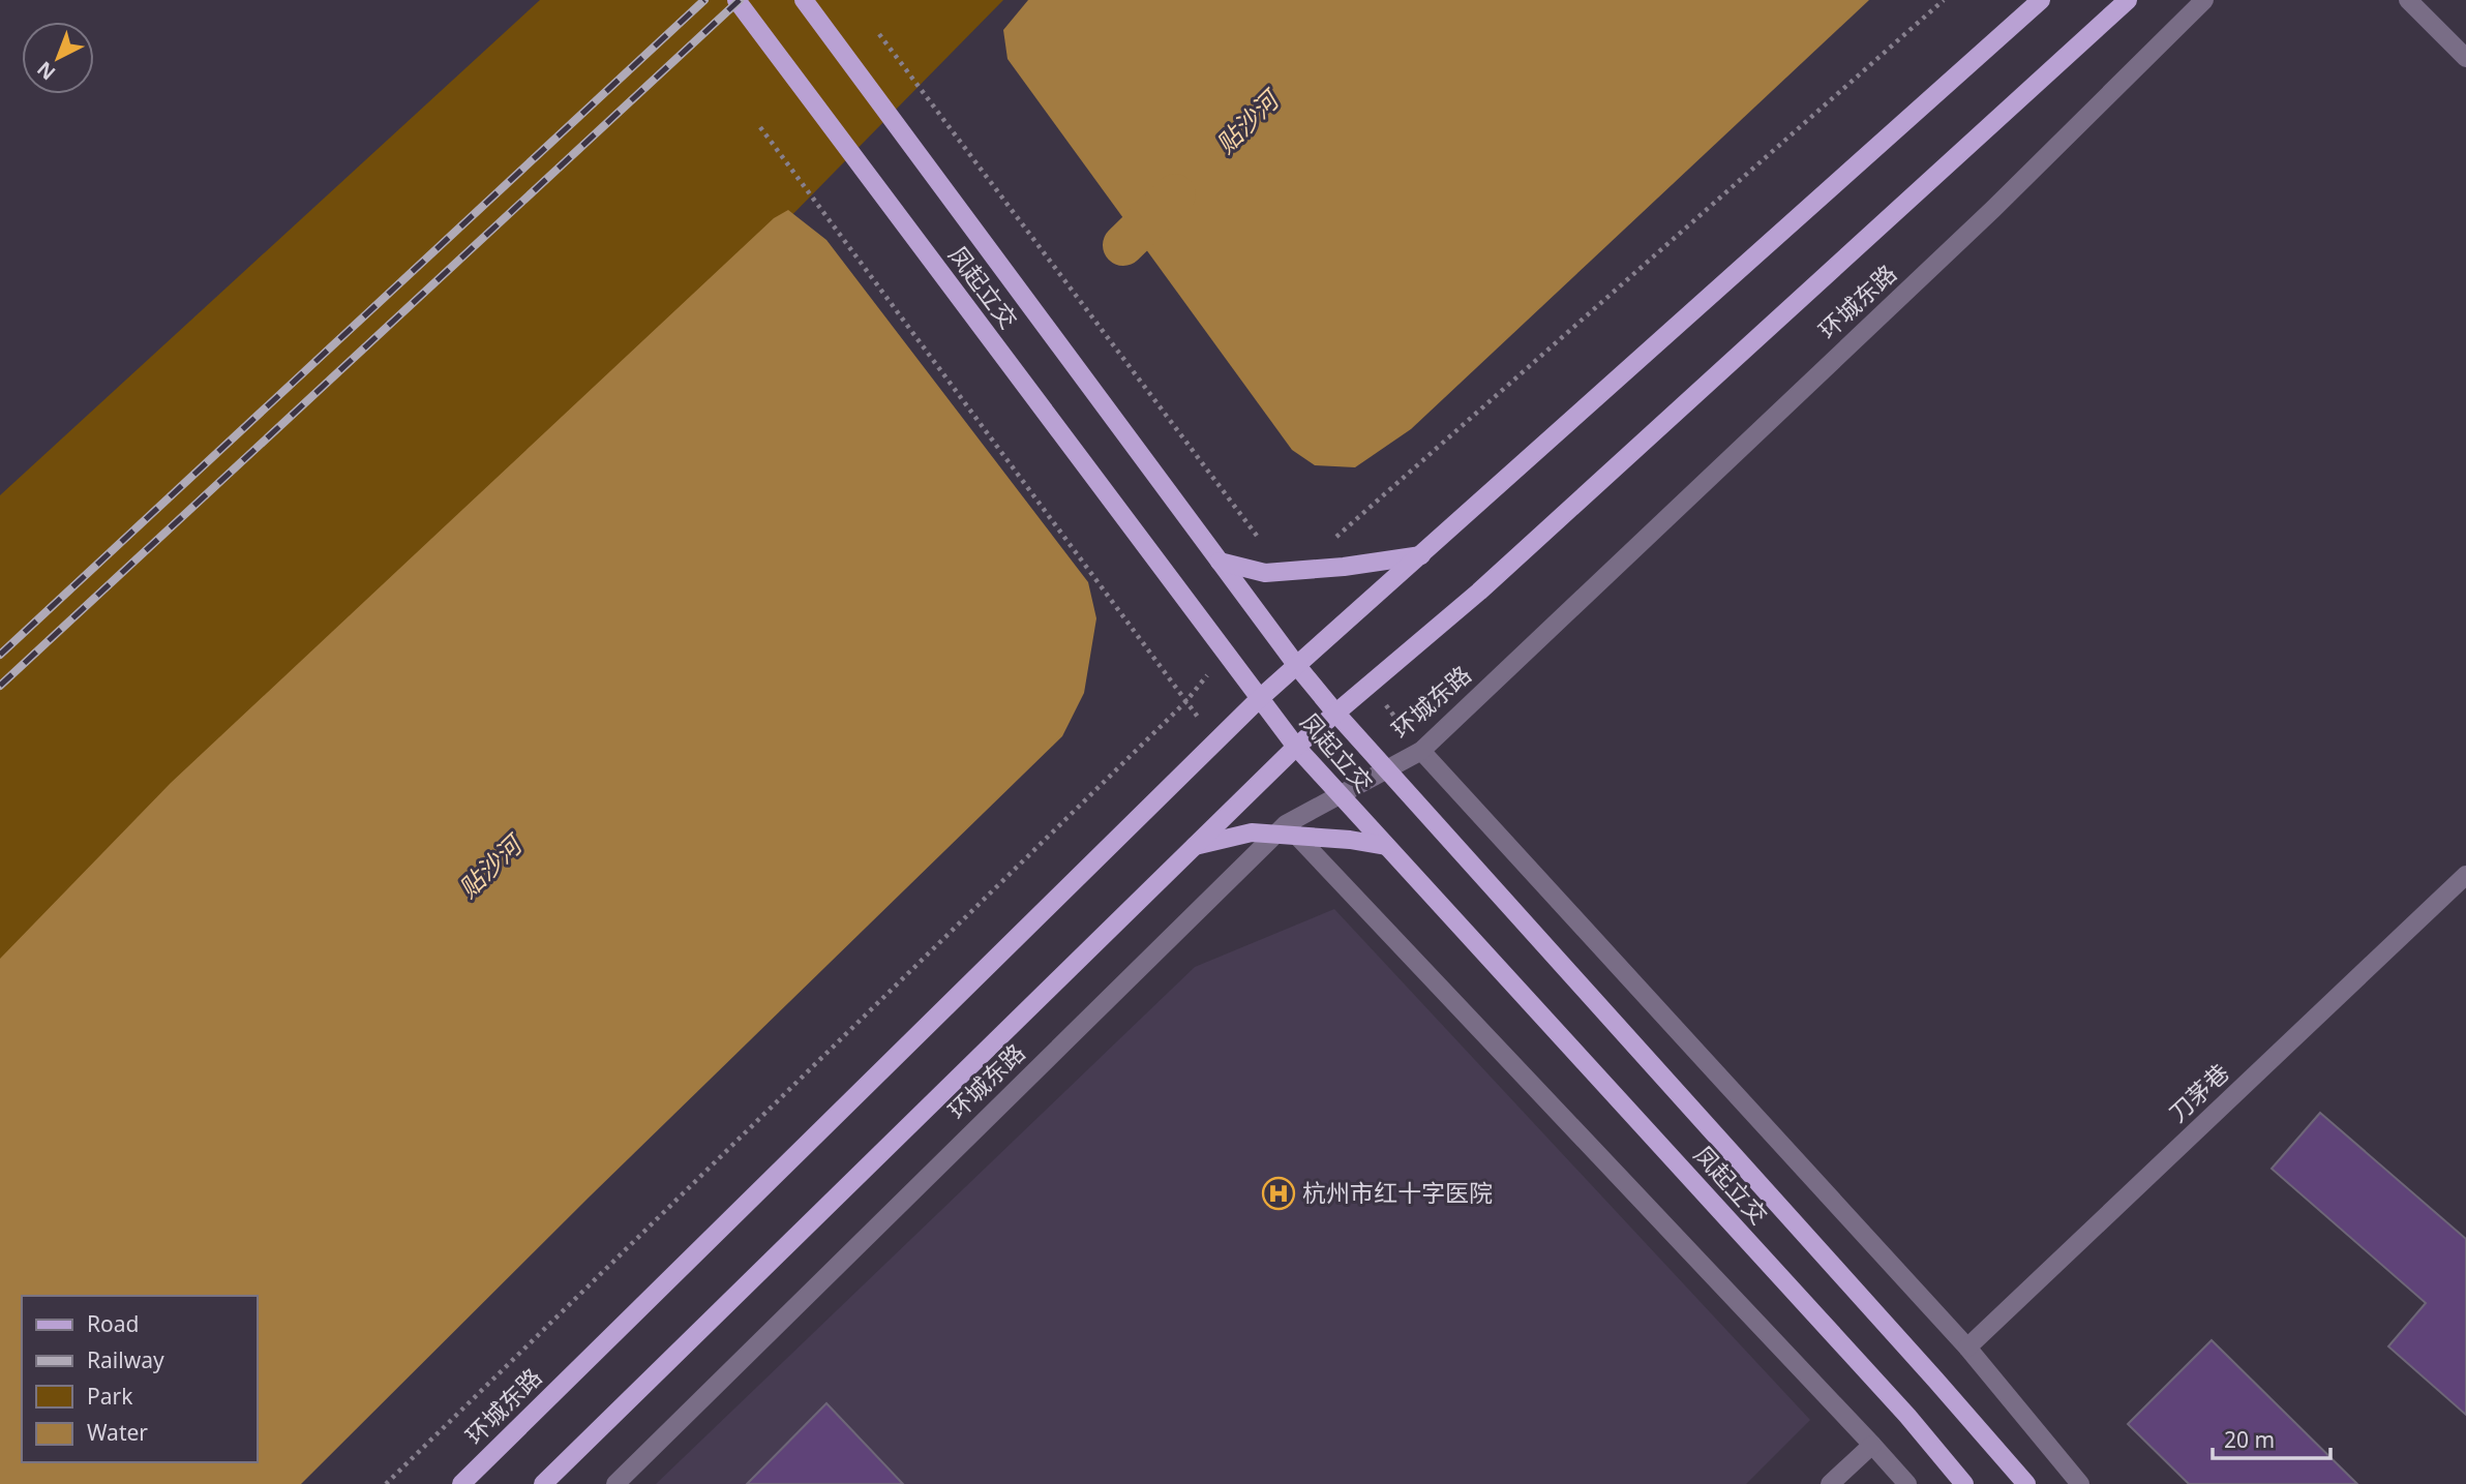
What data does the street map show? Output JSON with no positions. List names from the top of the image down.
{
  "streets": {
    "main road": ["凤起立交", "环城东路"],
    "street": ["刀茅巷"]
  },
  "crossings": [
    ["凤起立交", "环城东路"]
  ],
  "water": ["贴沙河"],
  "places": {
    "hospital": ["杭州市红十字医院"]
  },
  "legend": [
    "Road",
    "Railway",
    "Park",
    "Water"
  ],
  "scale_bar": "20 m",
  "north": "bottom left"
}
